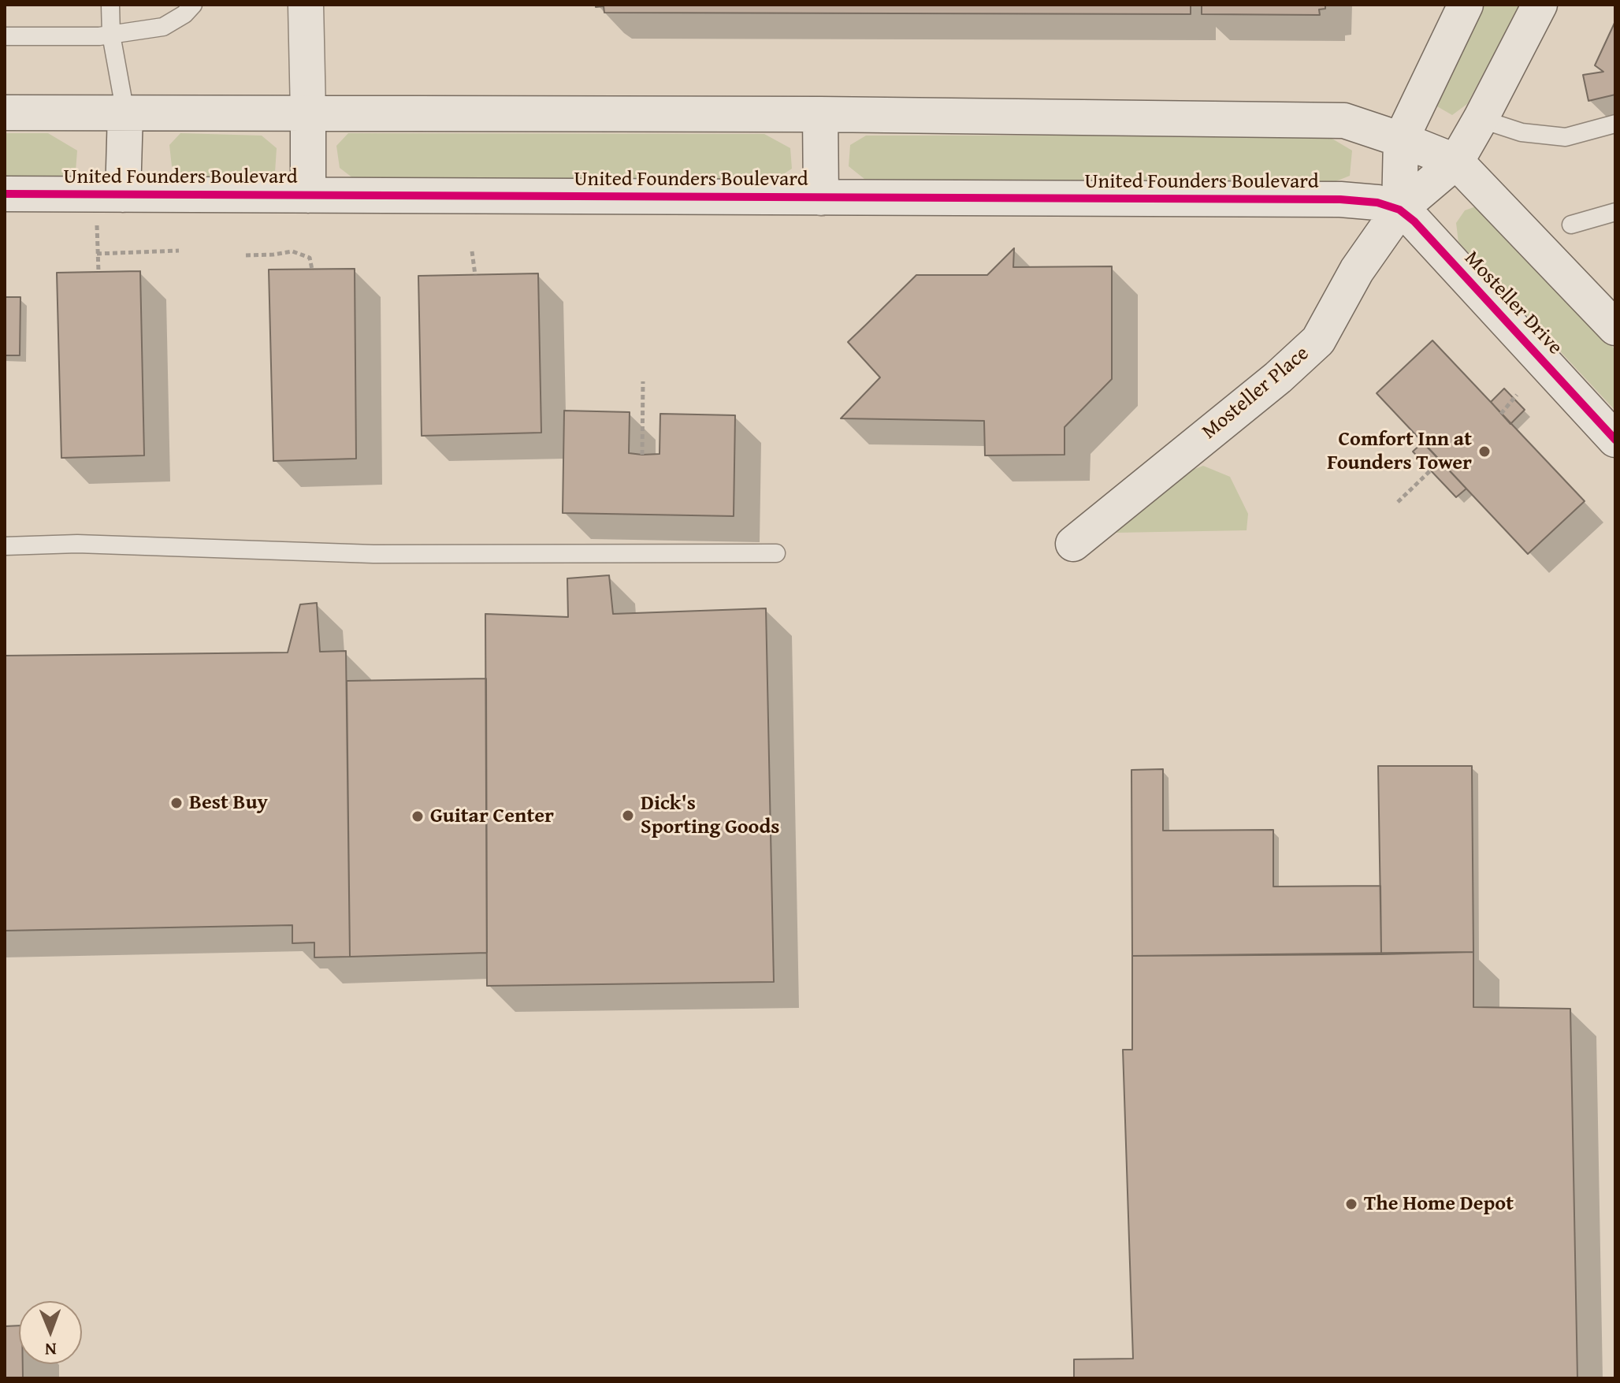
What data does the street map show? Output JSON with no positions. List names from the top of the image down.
{
  "streets": {
    "street": ["United Founders Boulevard", "Mosteller Drive", "Mosteller Place"]
  },
  "crossings": [
    ["United Founders Boulevard", "Mosteller Drive"],
    ["United Founders Boulevard", "Mosteller Place"],
    ["Mosteller Drive", "Mosteller Place"]
  ],
  "places": [
    "Comfort Inn at Founders Tower",
    "Best Buy",
    "Dick's Sporting Goods",
    "Guitar Center",
    "The Home Depot"
  ],
  "north": "bottom"
}
